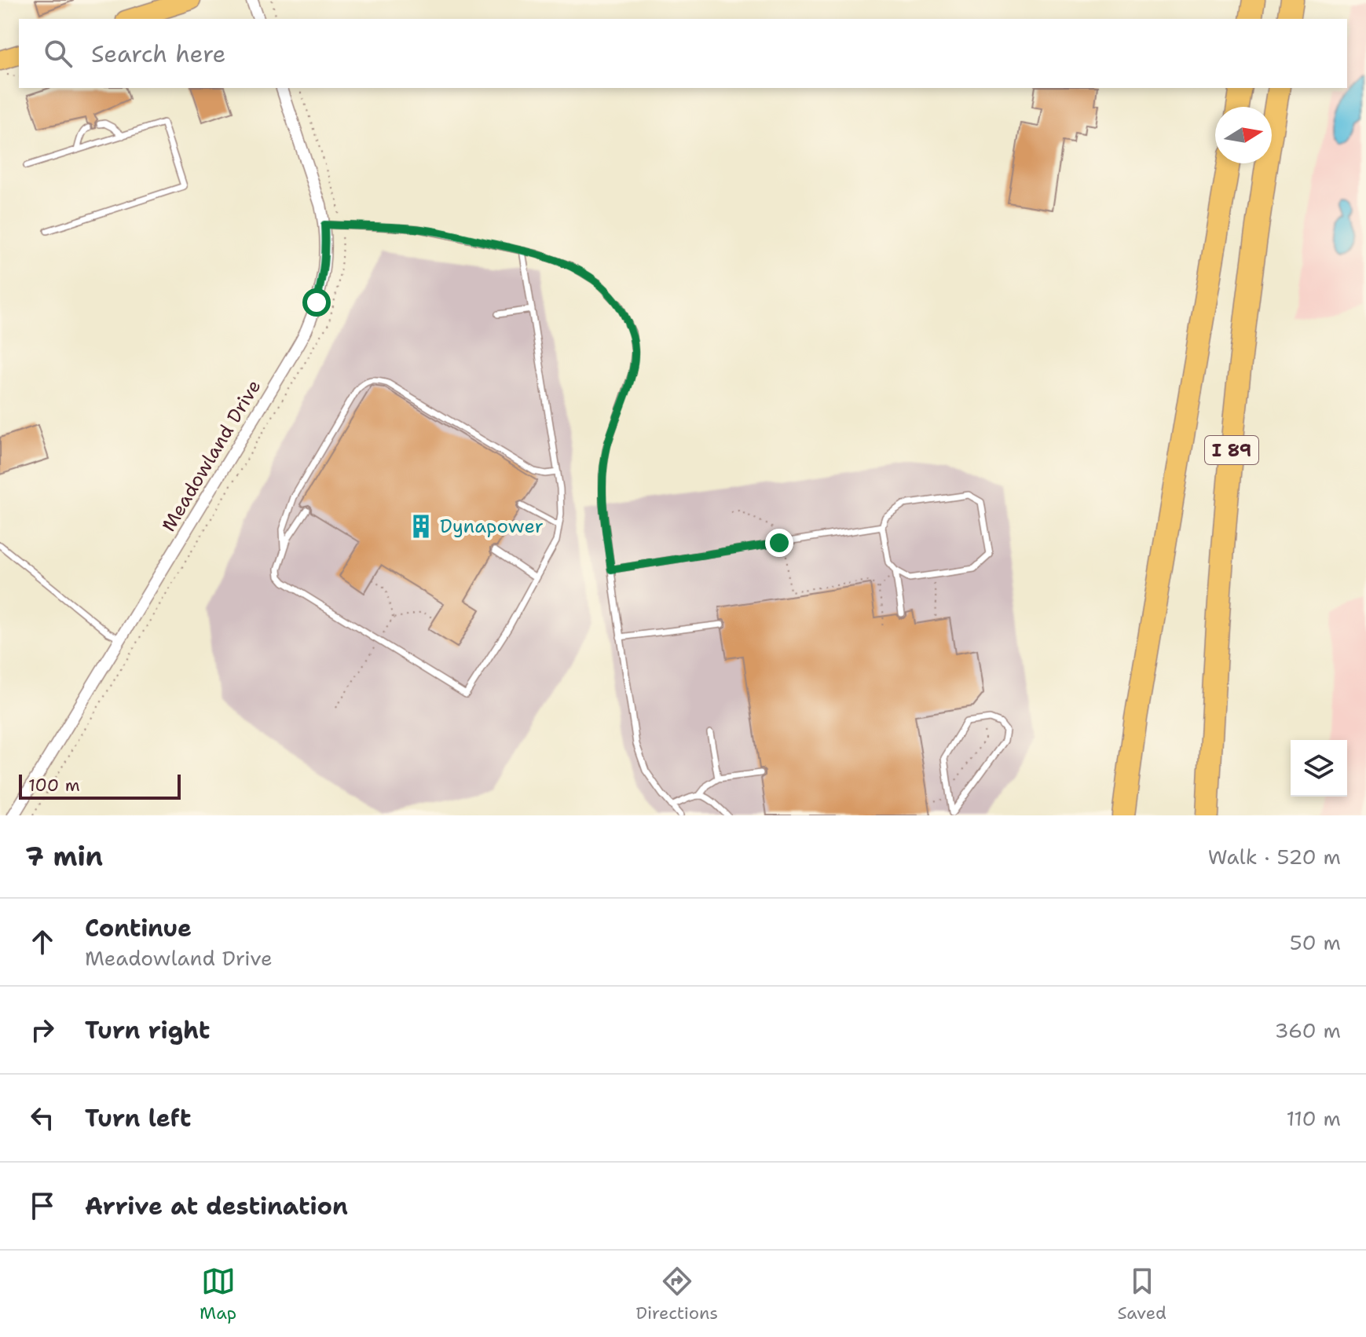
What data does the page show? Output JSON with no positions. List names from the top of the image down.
{
  "streets": {
    "highway": ["I 89"],
    "street": ["Meadowland Drive"]
  },
  "places": {
    "building": ["Dynapower"]
  },
  "scale_bar": "100 m",
  "north": "right",
  "page": {
    "search": "Search here",
    "scale": "100 m",
    "heading": ["7 min", "Walk · 520 m"],
    "list": [
      ["Continue", "Meadowland Drive", "50 m"],
      ["Turn right", "360 m"],
      ["Turn left", "110 m"],
      "Arrive at destination"
    ],
    "nav": ["Map", "Directions", "Saved"]
  }
}
